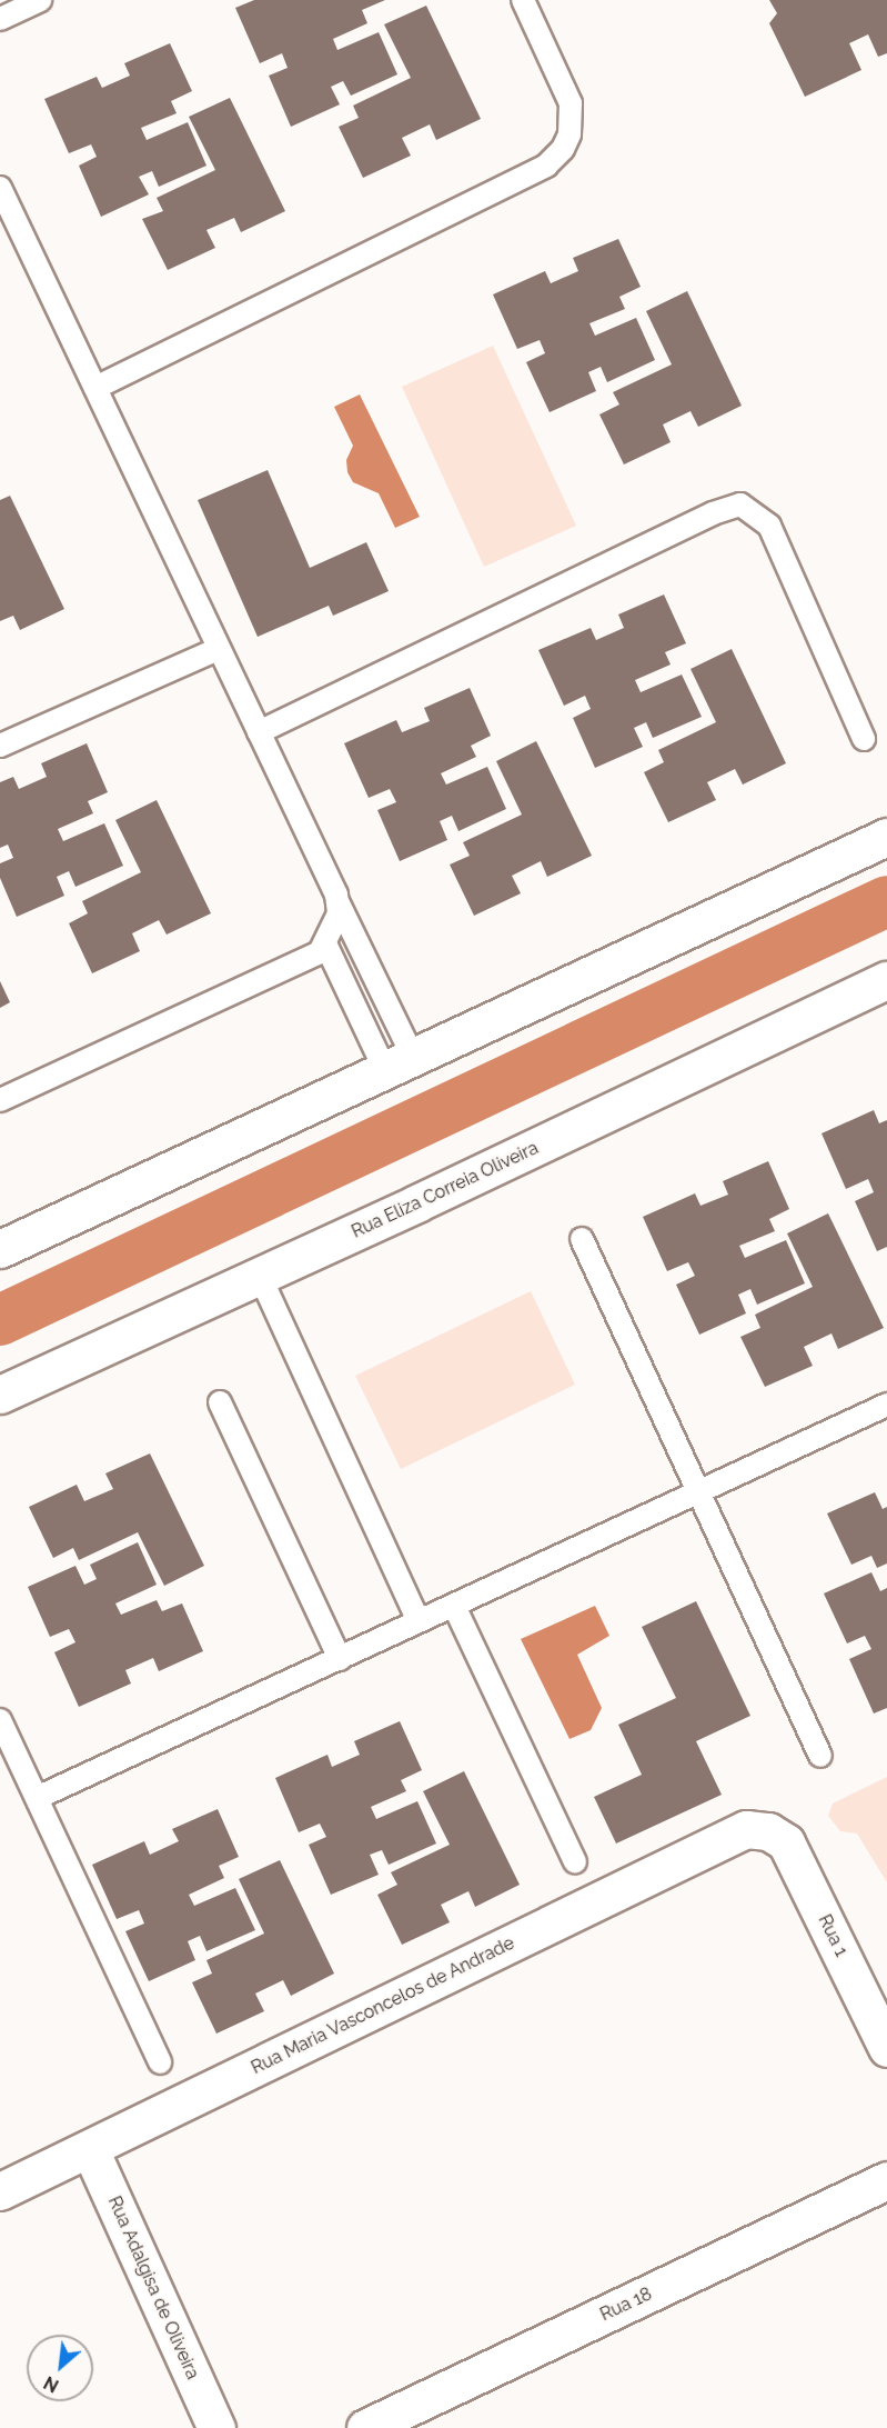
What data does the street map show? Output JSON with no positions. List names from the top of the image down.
{
  "streets": {
    "street": [
      "Rua Eliza Correia Oliveira",
      "Rua 1",
      "Rua Maria Vasconcelos de Andrade",
      "Rua Adalgisa de Oliveira",
      "Rua 18"
    ]
  },
  "crossings": [
    ["Rua 1", "Rua Maria Vasconcelos de Andrade"],
    ["Rua Maria Vasconcelos de Andrade", "Rua Adalgisa de Oliveira"]
  ],
  "north": "bottom left"
}
